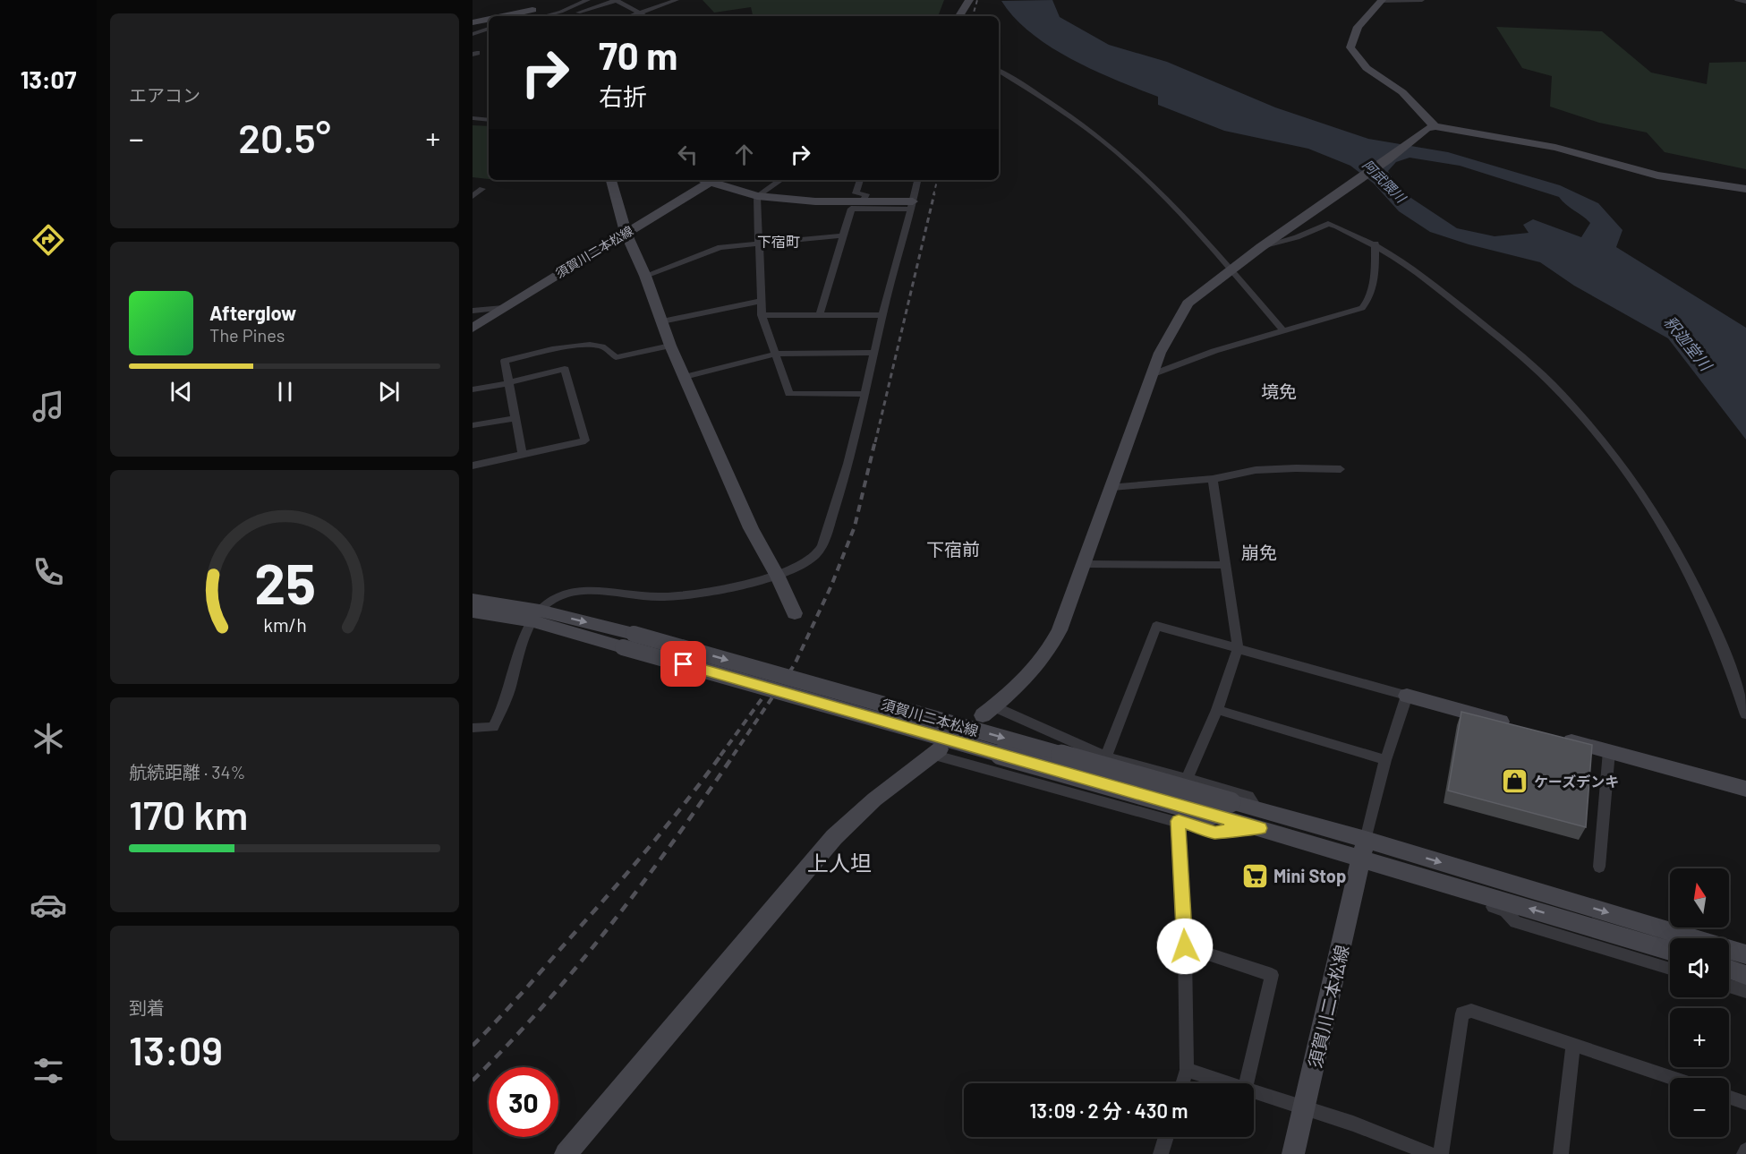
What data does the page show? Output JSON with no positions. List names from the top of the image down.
{
  "streets": {
    "street": ["須賀川二本松線"]
  },
  "districts": [
    "下宿町",
    "境免",
    "下宿前",
    "崩免",
    "上人坦"
  ],
  "water": ["阿武隈川", "釈迦堂川"],
  "places": {
    "shop": ["ケーズデンキ"],
    "supermarket": ["Mini Stop"]
  },
  "north": "top",
  "page": {
    "tabs": "13:07",
    "tile": [
      "エアコン",
      ["航続距離 · 34%", "170 km"],
      ["到着", "13:09"]
    ],
    "turn": ["70 m", "右折"],
    "heat": ["−", "20.5°", "+"],
    "song": ["Afterglow", "The Pines"],
    "map_buttons": ["+", "−"],
    "limit": "30",
    "trip": "13:09 · 2 分 · 430 m",
    "gauge": ["25", "km/h"]
  }
}
